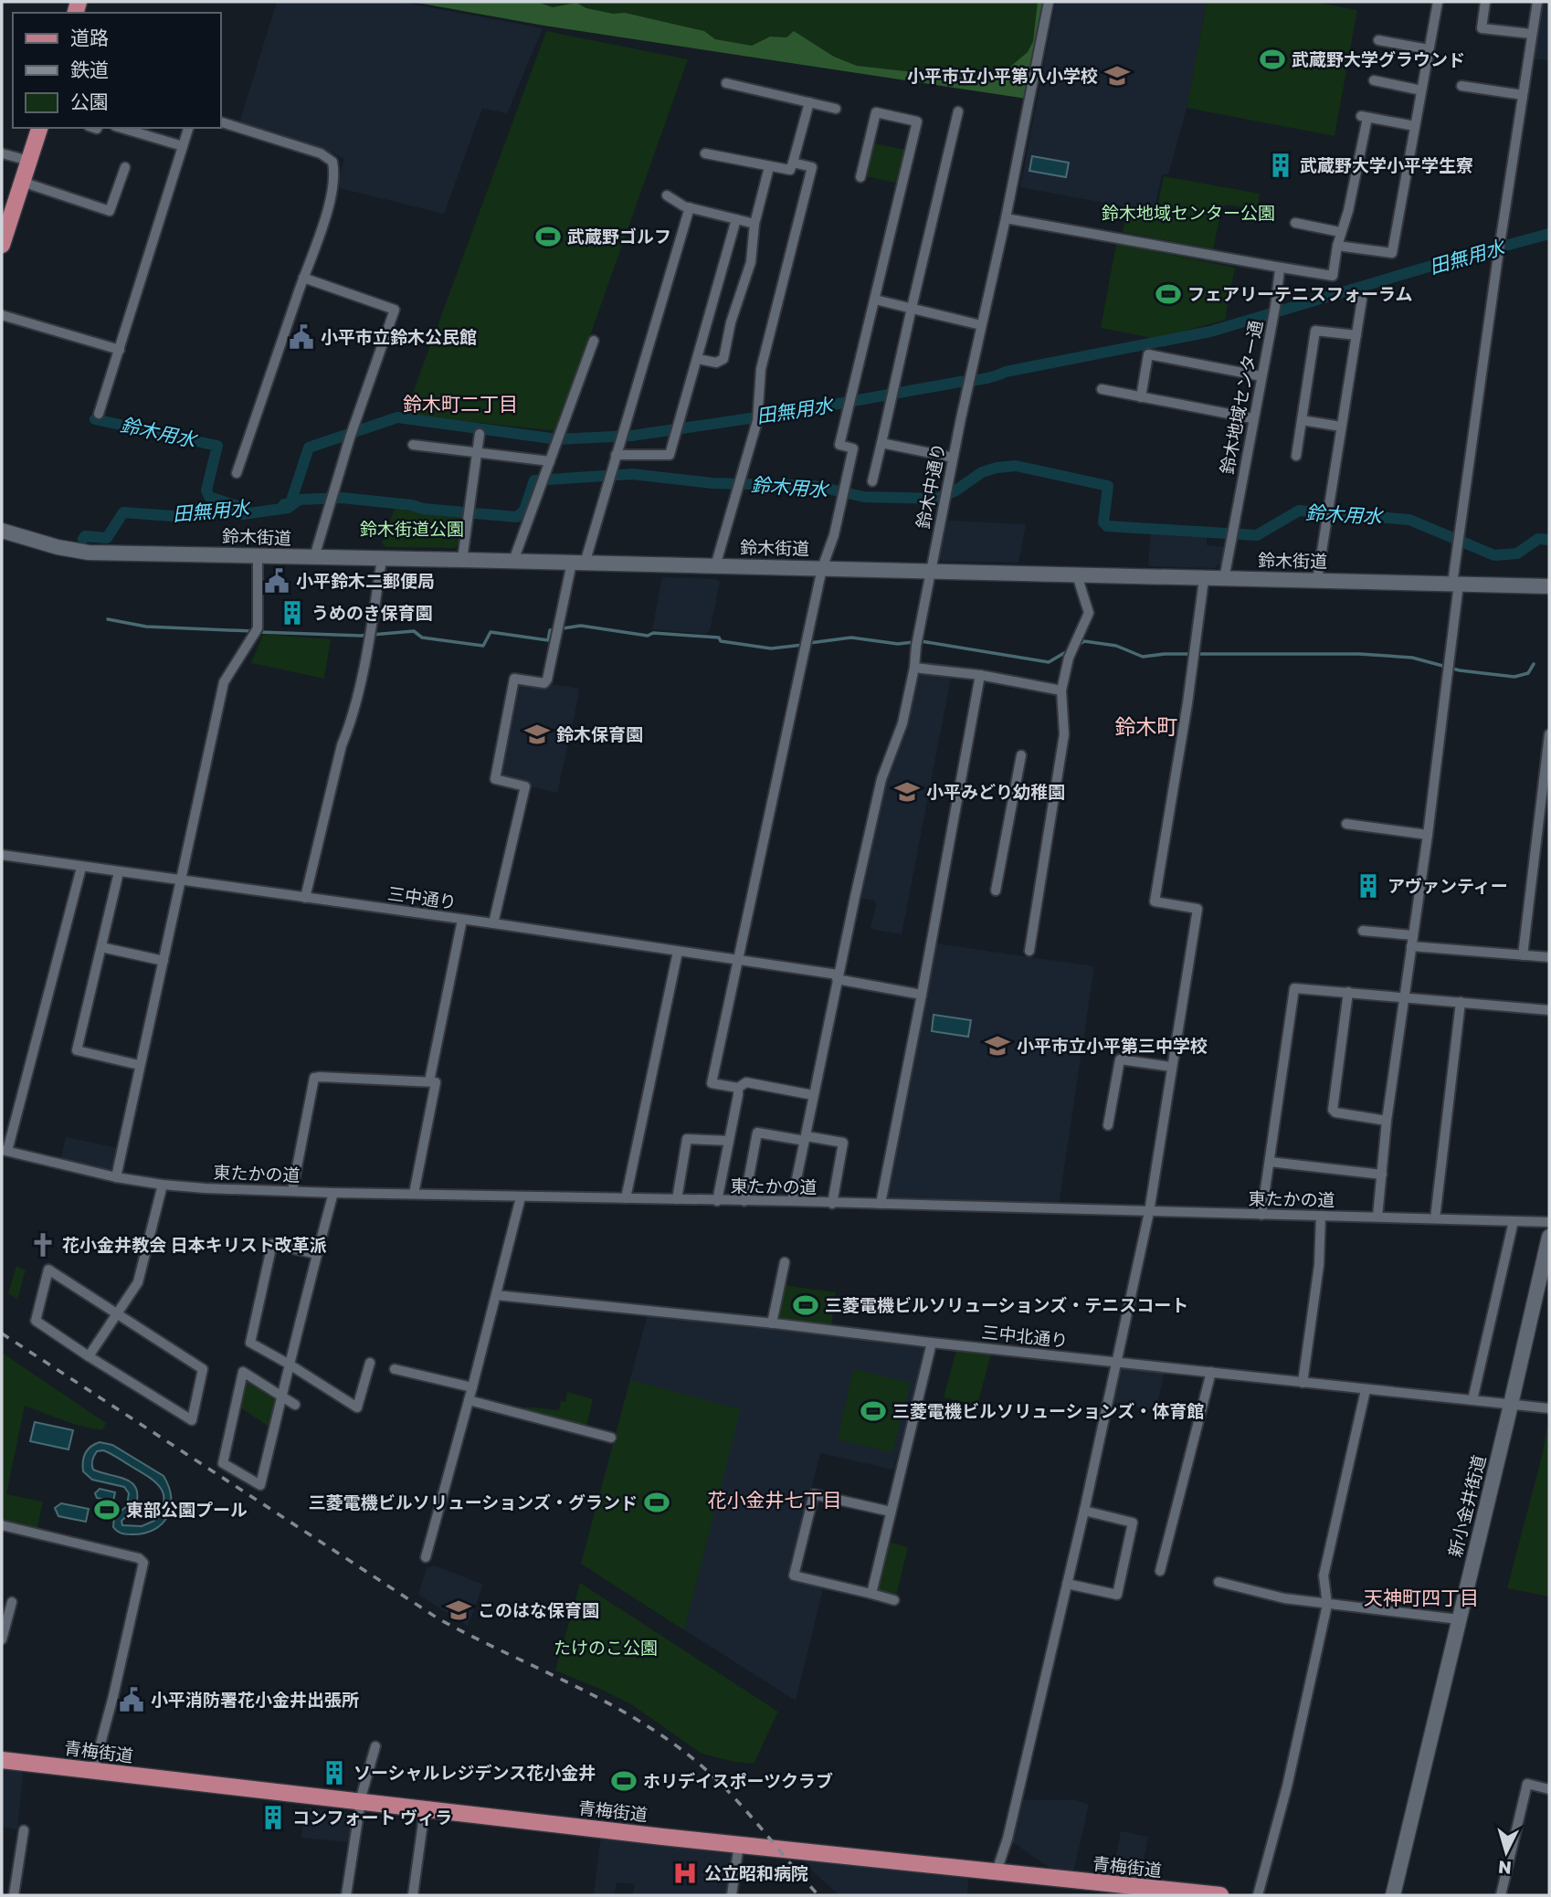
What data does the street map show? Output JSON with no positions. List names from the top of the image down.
{
  "streets": {
    "main road": ["鈴木街道", "新小金井街道", "青梅街道"],
    "street": [
      "鈴木地域センター通",
      "鈴木中通り",
      "三中通り",
      "東たかの道",
      "三中北通り"
    ]
  },
  "crossings": [
    ["鈴木地域センター通", "鈴木街道"],
    ["鈴木中通り", "鈴木街道"],
    ["鈴木中通り", "三中通り"],
    ["鈴木中通り", "東たかの道"],
    ["三中北通り", "新小金井街道"]
  ],
  "districts": [
    "鈴木町二丁目",
    "鈴木町",
    "花小金井七丁目",
    "天神町四丁目"
  ],
  "water": ["田無用水", "鈴木用水"],
  "parks": ["鈴木地域センター公園", "鈴木街道公園", "たけのこ公園"],
  "places": {
    "sports": [
      "武蔵野大学グラウンド",
      "武蔵野ゴルフ",
      "フェアリーテニスフォーラム",
      "三菱電機ビルソリューションズ・テニスコート",
      "三菱電機ビルソリューションズ・体育館",
      "三菱電機ビルソリューションズ・グランド",
      "東部公園プール",
      "ホリデイスポーツクラブ"
    ],
    "school or university": [
      "小平市立小平第八小学校",
      "鈴木保育園",
      "小平みどり幼稚園",
      "小平市立小平第三中学校",
      "このはな保育園"
    ],
    "building": [
      "武蔵野大学小平学生寮",
      "うめのき保育園",
      "アヴァンティー",
      "ソーシャルレジデンス花小金井",
      "コンフォート ヴィラ"
    ],
    "public building": ["小平市立鈴木公民館", "小平鈴木二郵便局", "小平消防署花小金井出張所"],
    "church": ["花小金井教会 日本キリスト改革派"],
    "hospital": ["公立昭和病院"]
  },
  "legend": ["道路", "鉄道", "公園"],
  "north": "bottom"
}
